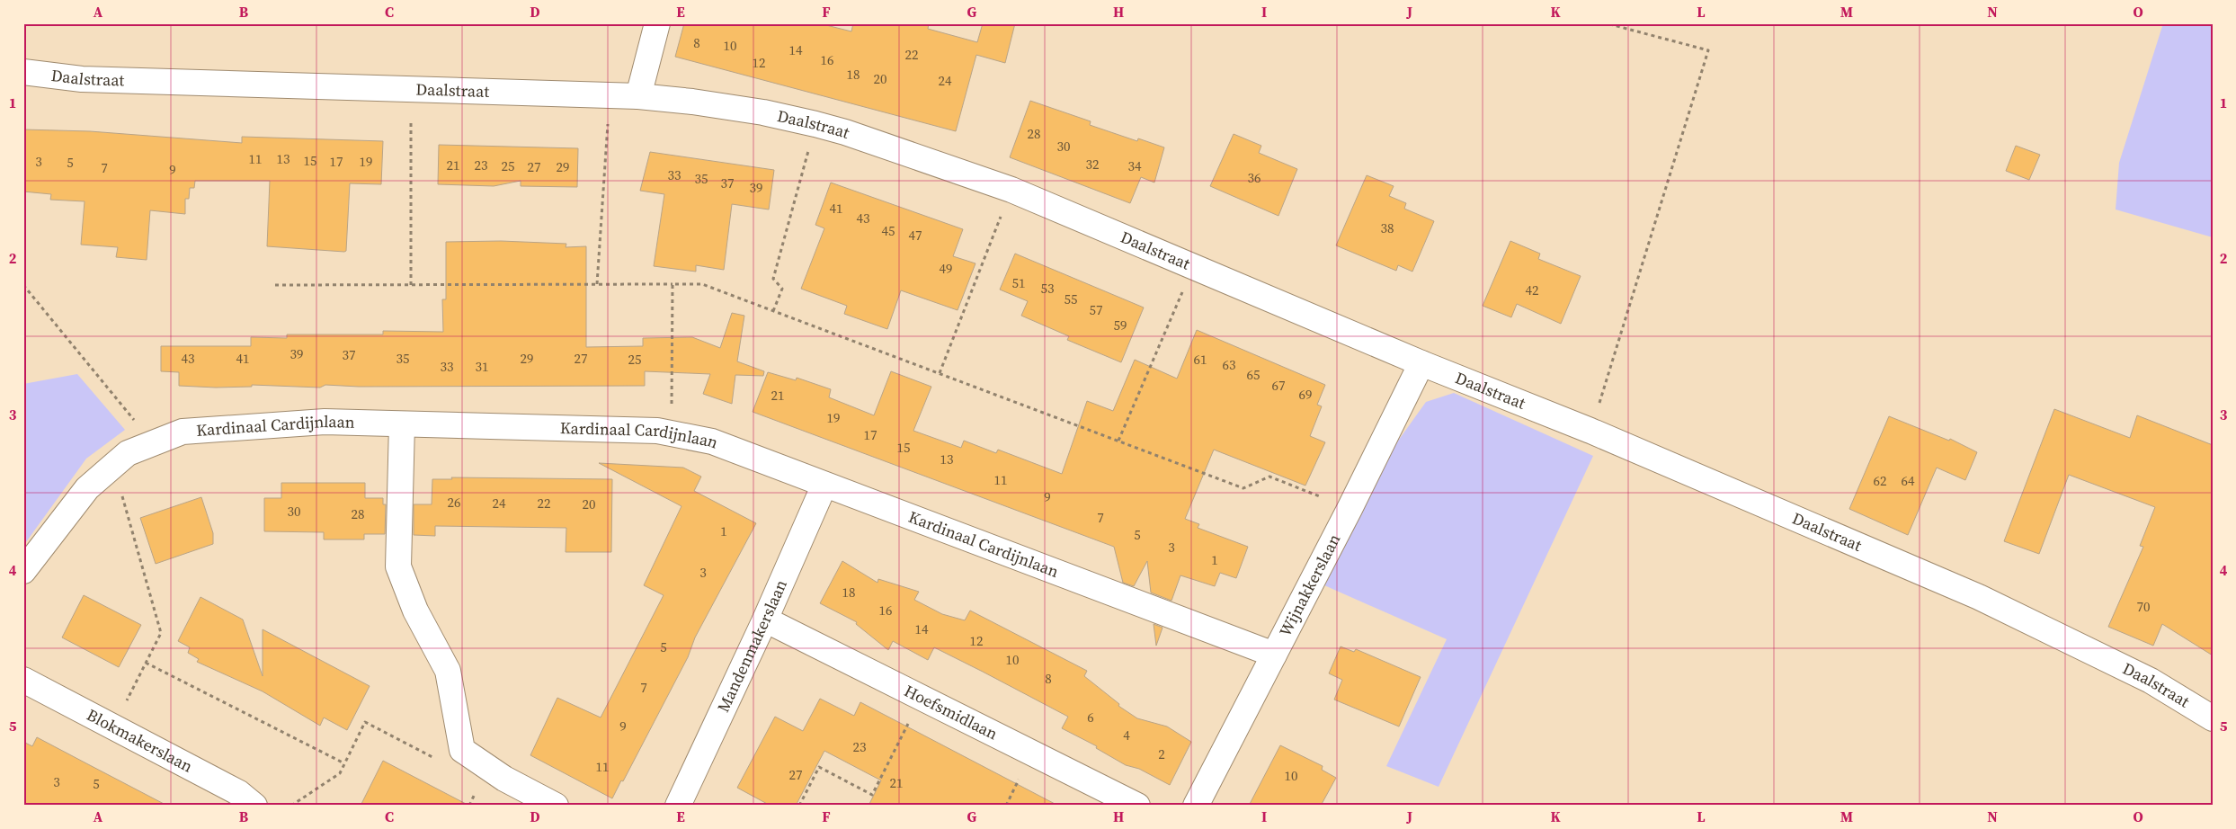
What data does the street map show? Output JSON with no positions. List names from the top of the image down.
{
  "streets": {
    "street": [
      "Daalstraat",
      "Kardinaal Cardijnlaan",
      "Wijnakkerslaan",
      "Mandenmakerslaan",
      "Hoefsmidlaan",
      "Blokmakerslaan"
    ]
  },
  "crossings": [
    ["Daalstraat", "Wijnakkerslaan"],
    ["Kardinaal Cardijnlaan", "Wijnakkerslaan"],
    ["Kardinaal Cardijnlaan", "Mandenmakerslaan"],
    ["Mandenmakerslaan", "Hoefsmidlaan"]
  ],
  "house_numbers": [
    "8",
    "10",
    "14",
    "22",
    "16",
    "12",
    "18",
    "20",
    "24",
    "28",
    "30",
    "11",
    "13",
    "15",
    "3",
    "17",
    "19",
    "5",
    "32",
    "21",
    "23",
    "25",
    "34",
    "27",
    "29",
    "7",
    "9",
    "33",
    "36",
    "35",
    "37",
    "39",
    "41",
    "43",
    "38",
    "45",
    "47",
    "49",
    "51",
    "53",
    "42",
    "55",
    "57",
    "59",
    "39",
    "37",
    "43",
    "41",
    "35",
    "29",
    "27",
    "25",
    "61",
    "63",
    "33",
    "31",
    "65",
    "67",
    "69",
    "21",
    "19",
    "17",
    "15",
    "13",
    "11",
    "62",
    "64",
    "9",
    "26",
    "24",
    "22",
    "20",
    "30",
    "28",
    "7",
    "1",
    "5",
    "3",
    "1",
    "3",
    "18",
    "70",
    "16",
    "14",
    "12",
    "5",
    "10",
    "8",
    "7",
    "6",
    "9",
    "4",
    "23",
    "2",
    "11",
    "27",
    "10",
    "3",
    "21",
    "5"
  ],
  "grid": {
    "columns": [
      "A",
      "B",
      "C",
      "D",
      "E",
      "F",
      "G",
      "H",
      "I",
      "J",
      "K",
      "L",
      "M",
      "N",
      "O"
    ],
    "rows": [
      "1",
      "2",
      "3",
      "4",
      "5"
    ]
  }
}
